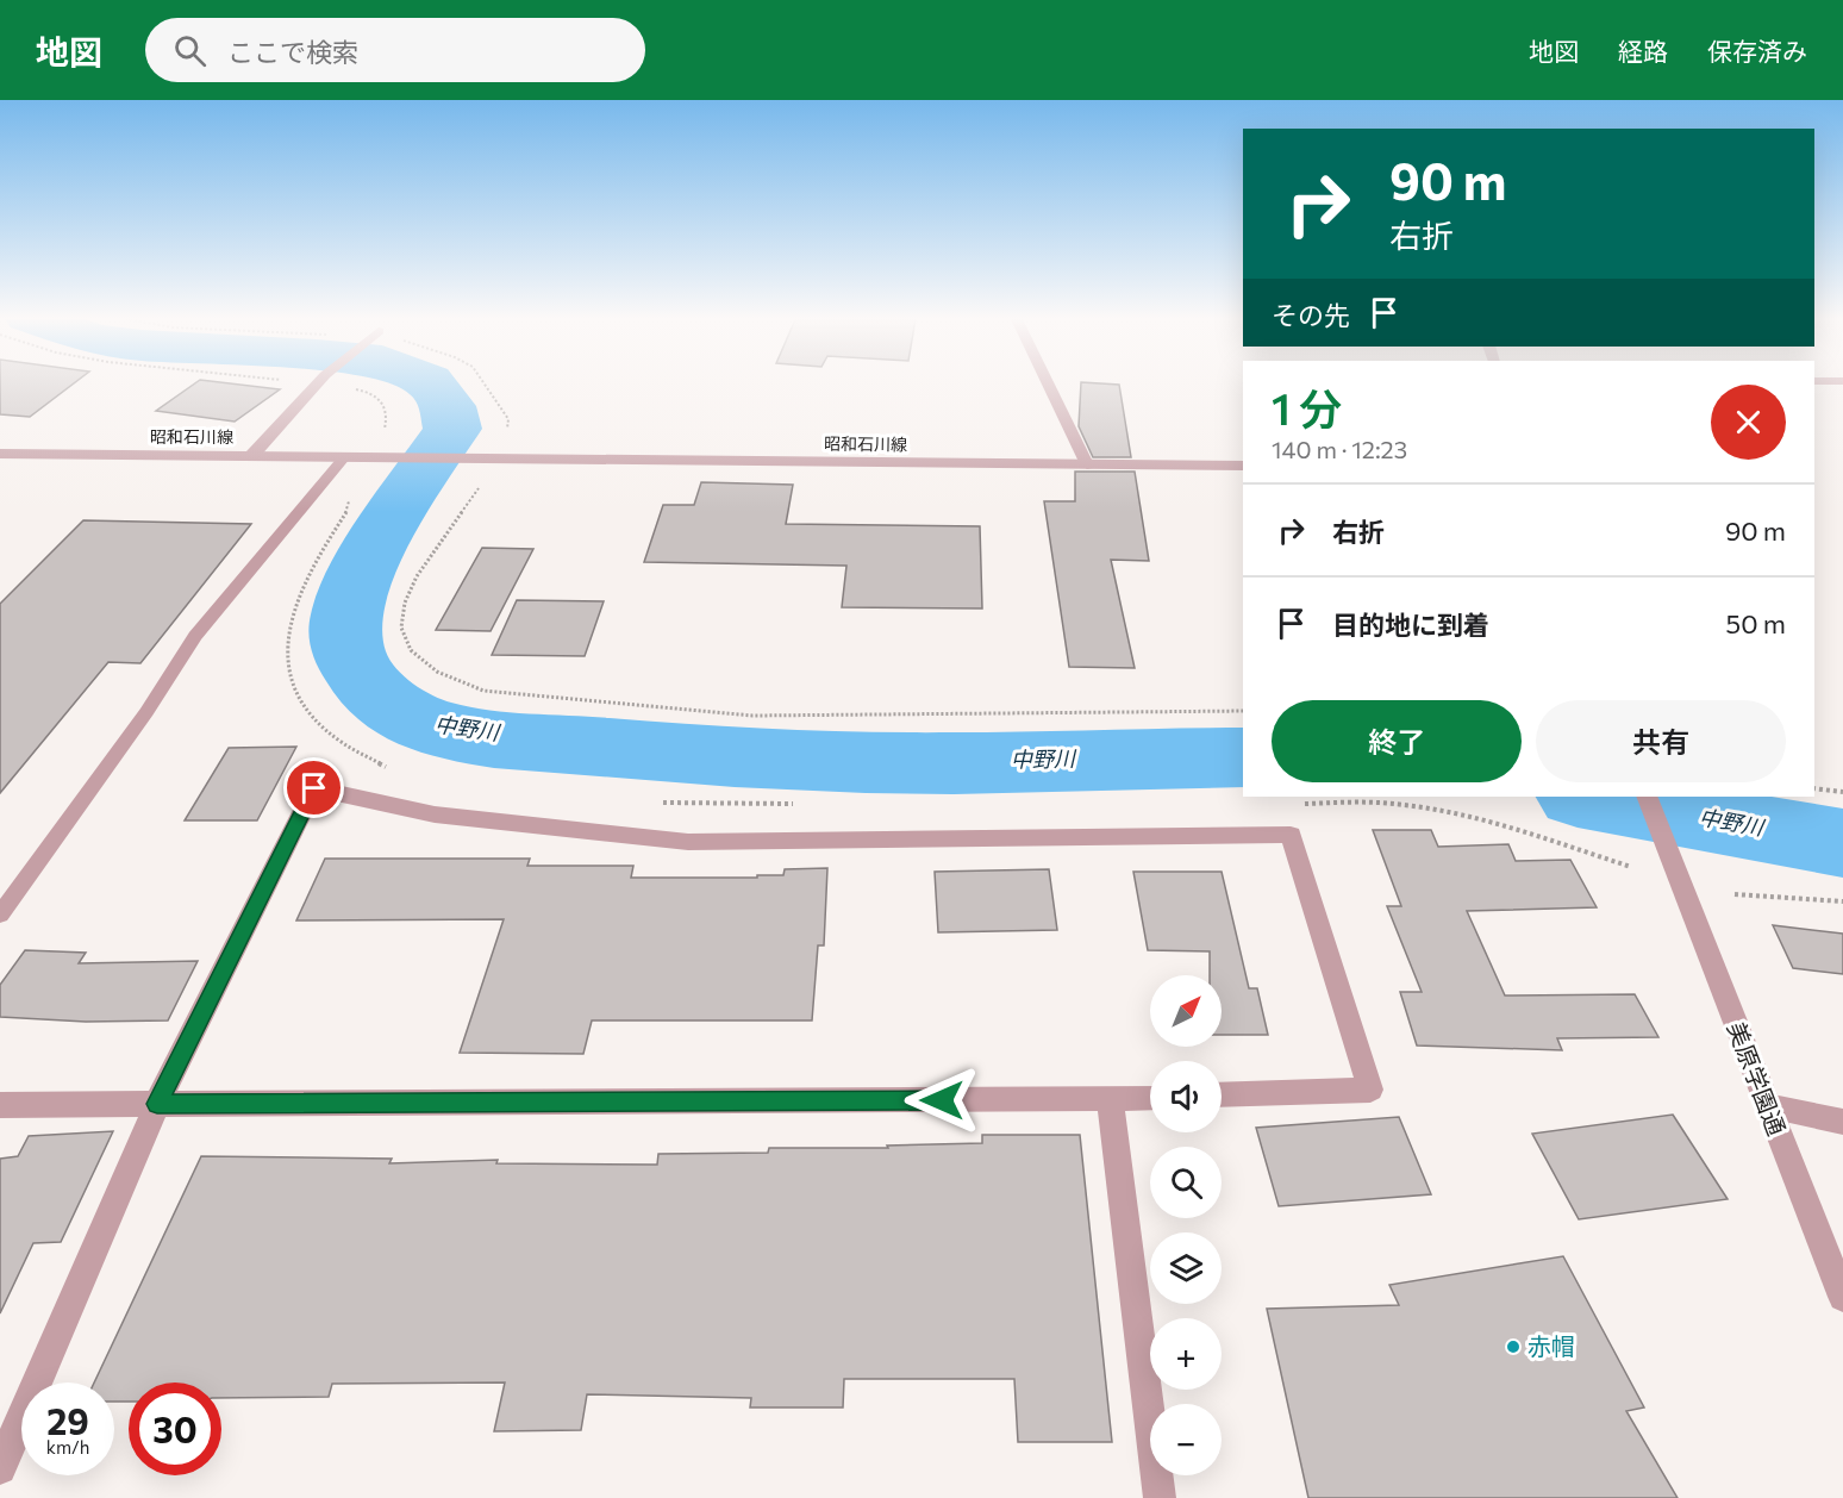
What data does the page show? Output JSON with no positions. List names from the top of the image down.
{
  "streets": {
    "street": ["昭和石川線", "美原学園通"]
  },
  "water": ["中野川"],
  "places": ["赤帽"],
  "north": "top right",
  "page": {
    "header": "地図",
    "search": "ここで検索",
    "nav": ["地図", "経路", "保存済み"],
    "turn": ["90 m", "右折"],
    "then": "その先",
    "heading": ["1 分", "140 m · 12:23"],
    "list": [
      {
        "name": "右折",
        "value": "90 m"
      },
      {
        "name": "目的地に到着",
        "value": "50 m"
      }
    ],
    "buttons": ["終了", "共有"],
    "map_buttons": ["+", "−"],
    "speed": "29 km/h",
    "limit": "30"
  }
}
